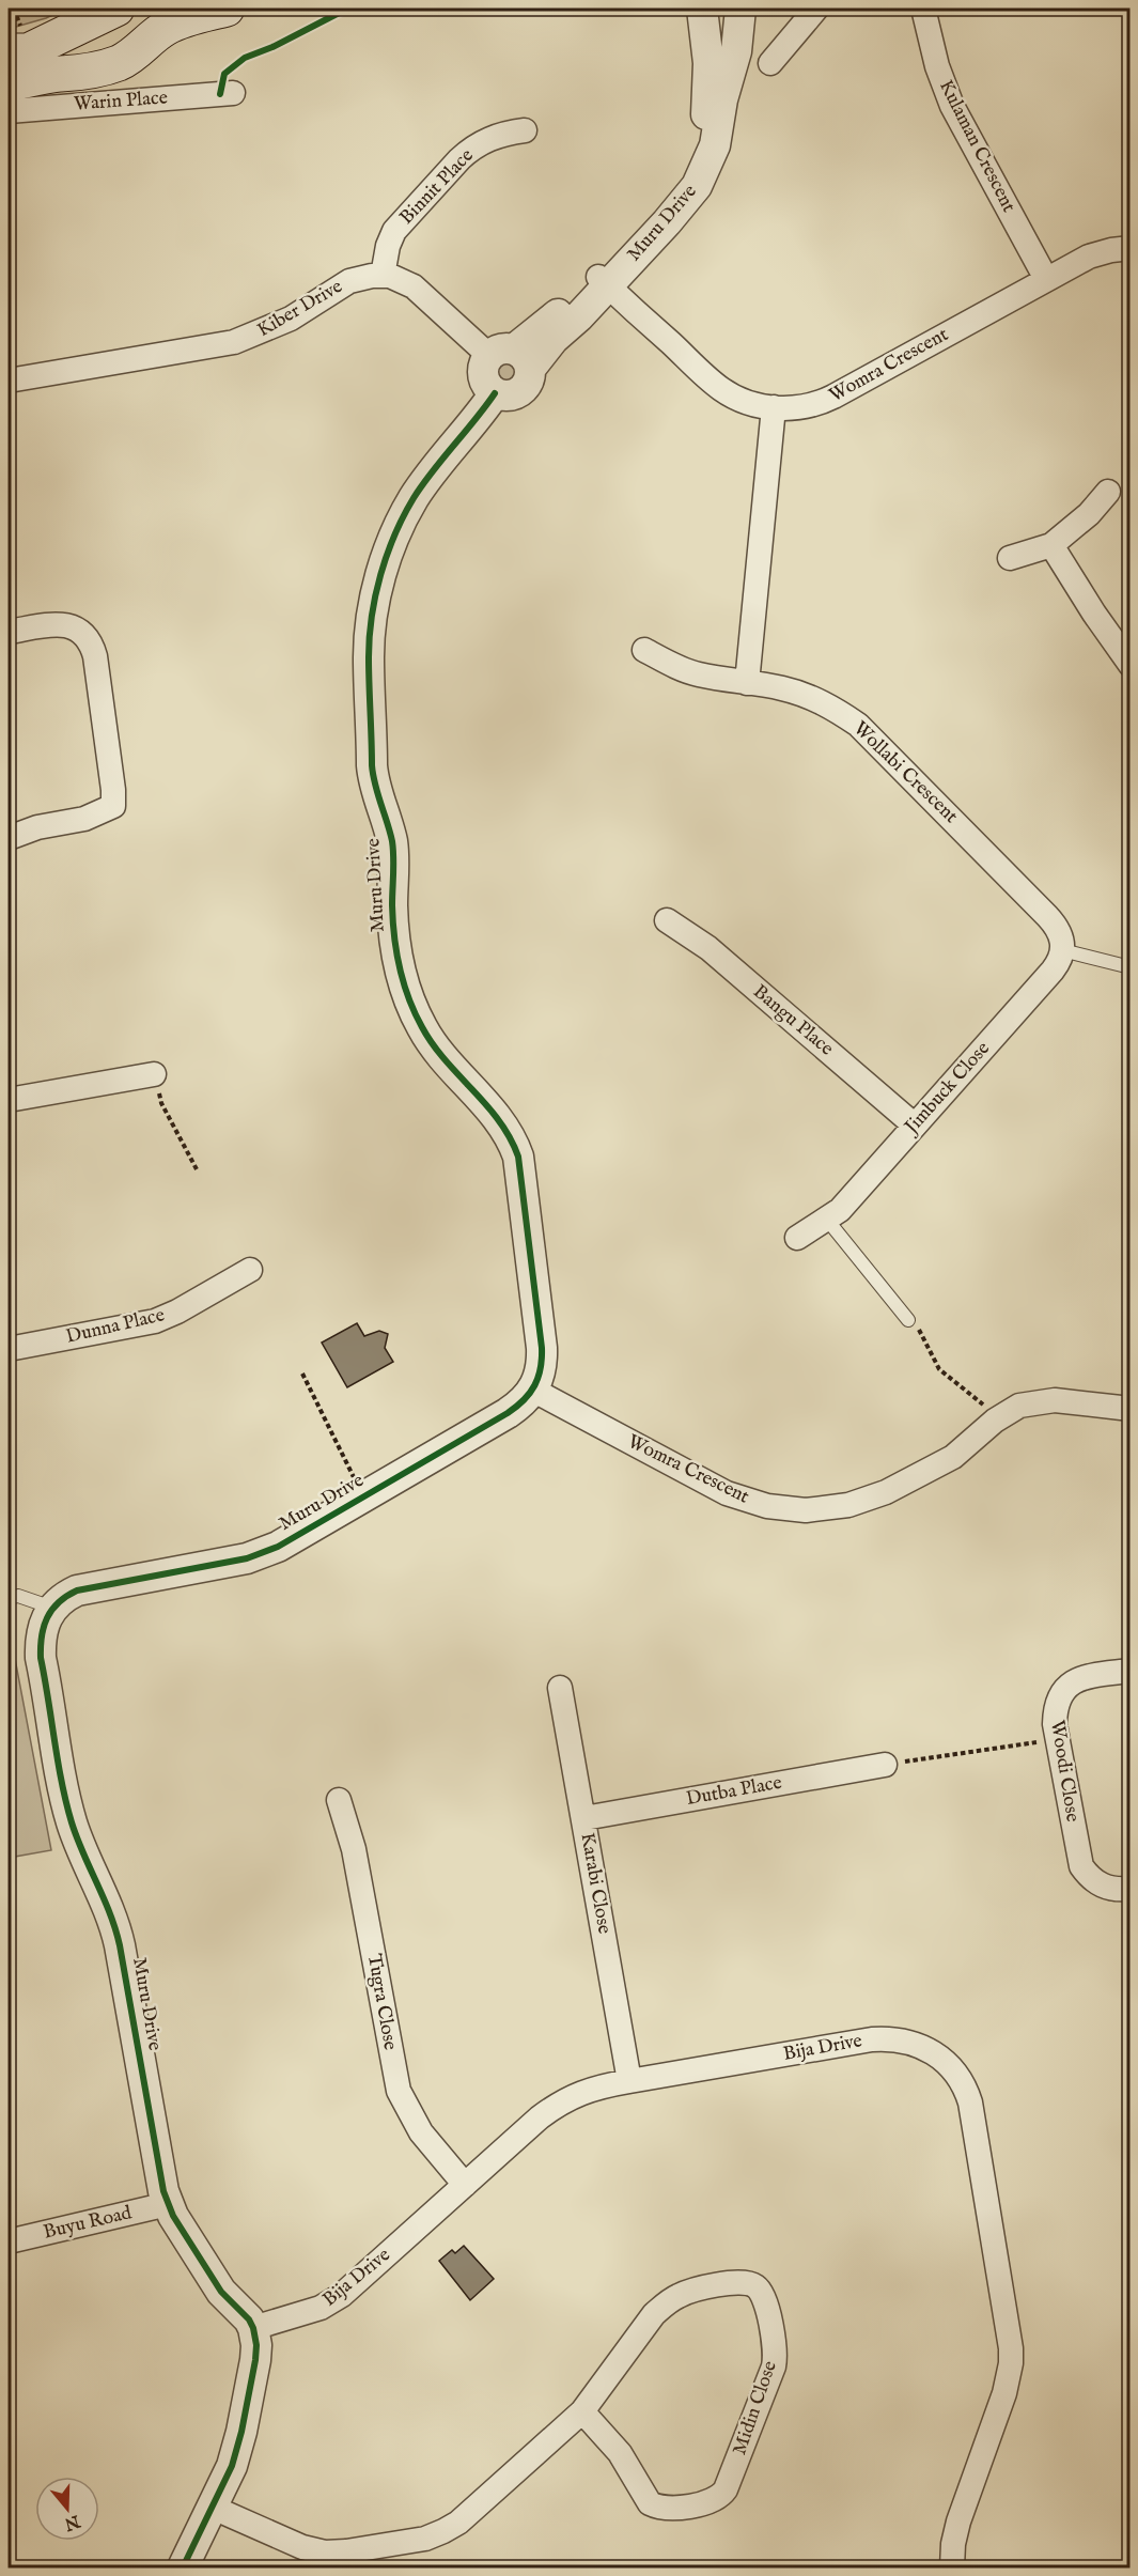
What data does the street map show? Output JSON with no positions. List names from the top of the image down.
{
  "streets": {
    "street": [
      "Warin Place",
      "Kulaman Crescent",
      "Binnit Place",
      "Muru Drive",
      "Kiber Drive",
      "Womra Crescent",
      "Wollabi Crescent",
      "Bangu Place",
      "Jimbuck Close",
      "Dunna Place",
      "Woodi Close",
      "Dutba Place",
      "Karabi Close",
      "Tugra Close",
      "Bija Drive",
      "Buyu Road",
      "Midin Close"
    ]
  },
  "crossings": [
    ["Kulaman Crescent", "Womra Crescent"],
    ["Binnit Place", "Kiber Drive"],
    ["Muru Drive", "Kiber Drive"],
    ["Muru Drive", "Womra Crescent"],
    ["Muru Drive", "Bija Drive"],
    ["Muru Drive", "Buyu Road"],
    ["Wollabi Crescent", "Jimbuck Close"],
    ["Bangu Place", "Jimbuck Close"],
    ["Dutba Place", "Karabi Close"],
    ["Karabi Close", "Bija Drive"],
    ["Tugra Close", "Bija Drive"]
  ],
  "north": "bottom"
}
